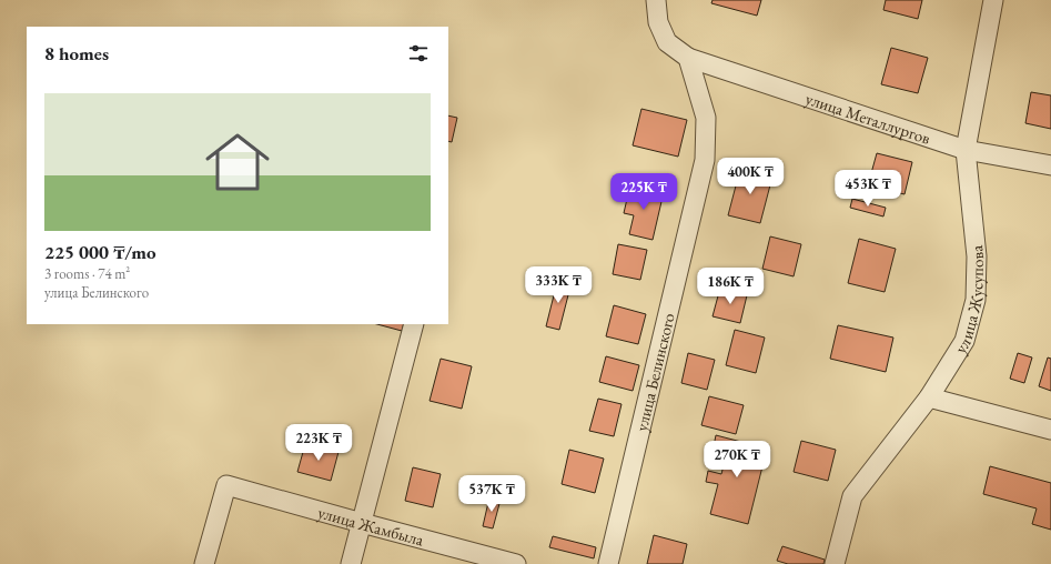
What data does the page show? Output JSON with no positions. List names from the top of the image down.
{
  "streets": {
    "street": [
      "улица Металлургов",
      "улица Жусупова",
      "улица Белинского",
      "улица Жамбыла"
    ]
  },
  "crossings": [
    ["улица Металлургов", "улица Жусупова"],
    ["улица Металлургов", "улица Белинского"]
  ],
  "page": {
    "heading": "8 homes",
    "list": [
      {
        "name": "225 000 ₸/mo",
        "note": "3 rooms · 74 m² · улица Белинского"
      }
    ],
    "price": [
      "400K ₸",
      "453K ₸",
      "225K ₸",
      "333K ₸",
      "186K ₸",
      "223K ₸",
      "270K ₸",
      "537K ₸"
    ]
  }
}
